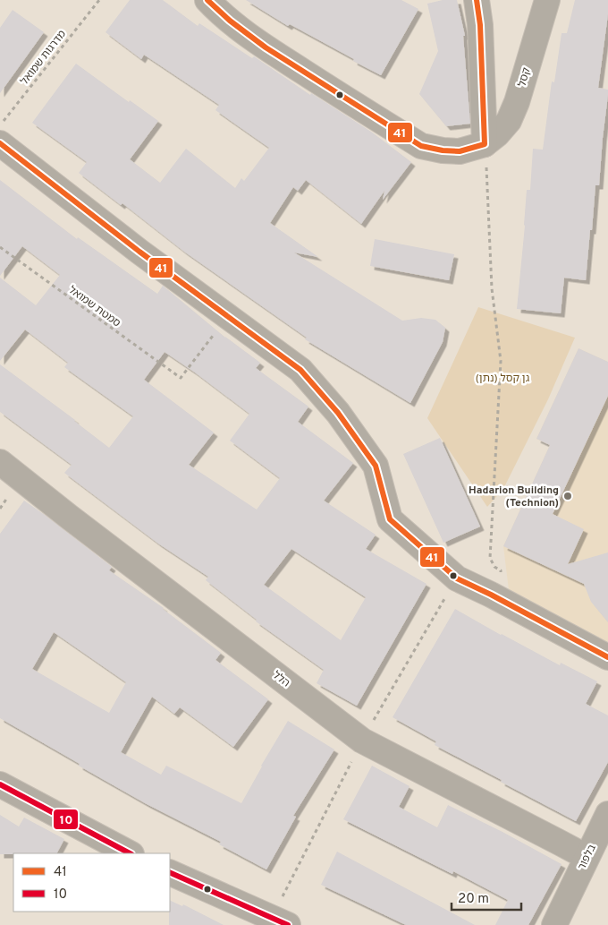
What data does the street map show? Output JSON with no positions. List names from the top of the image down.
{
  "streets": {
    "street": ["קסל", "הלל", "בלפור"],
    "path": ["מדרגות שמואל", "סמטת שמואל"]
  },
  "crossings": [
    ["הלל", "בלפור"]
  ],
  "parks": ["גן קסל (נתן)"],
  "places": ["Hadarion Building (Technion)"],
  "lines": ["transit line 41", "transit line 10"],
  "legend": ["41", "10"],
  "scale_bar": "20 m"
}
